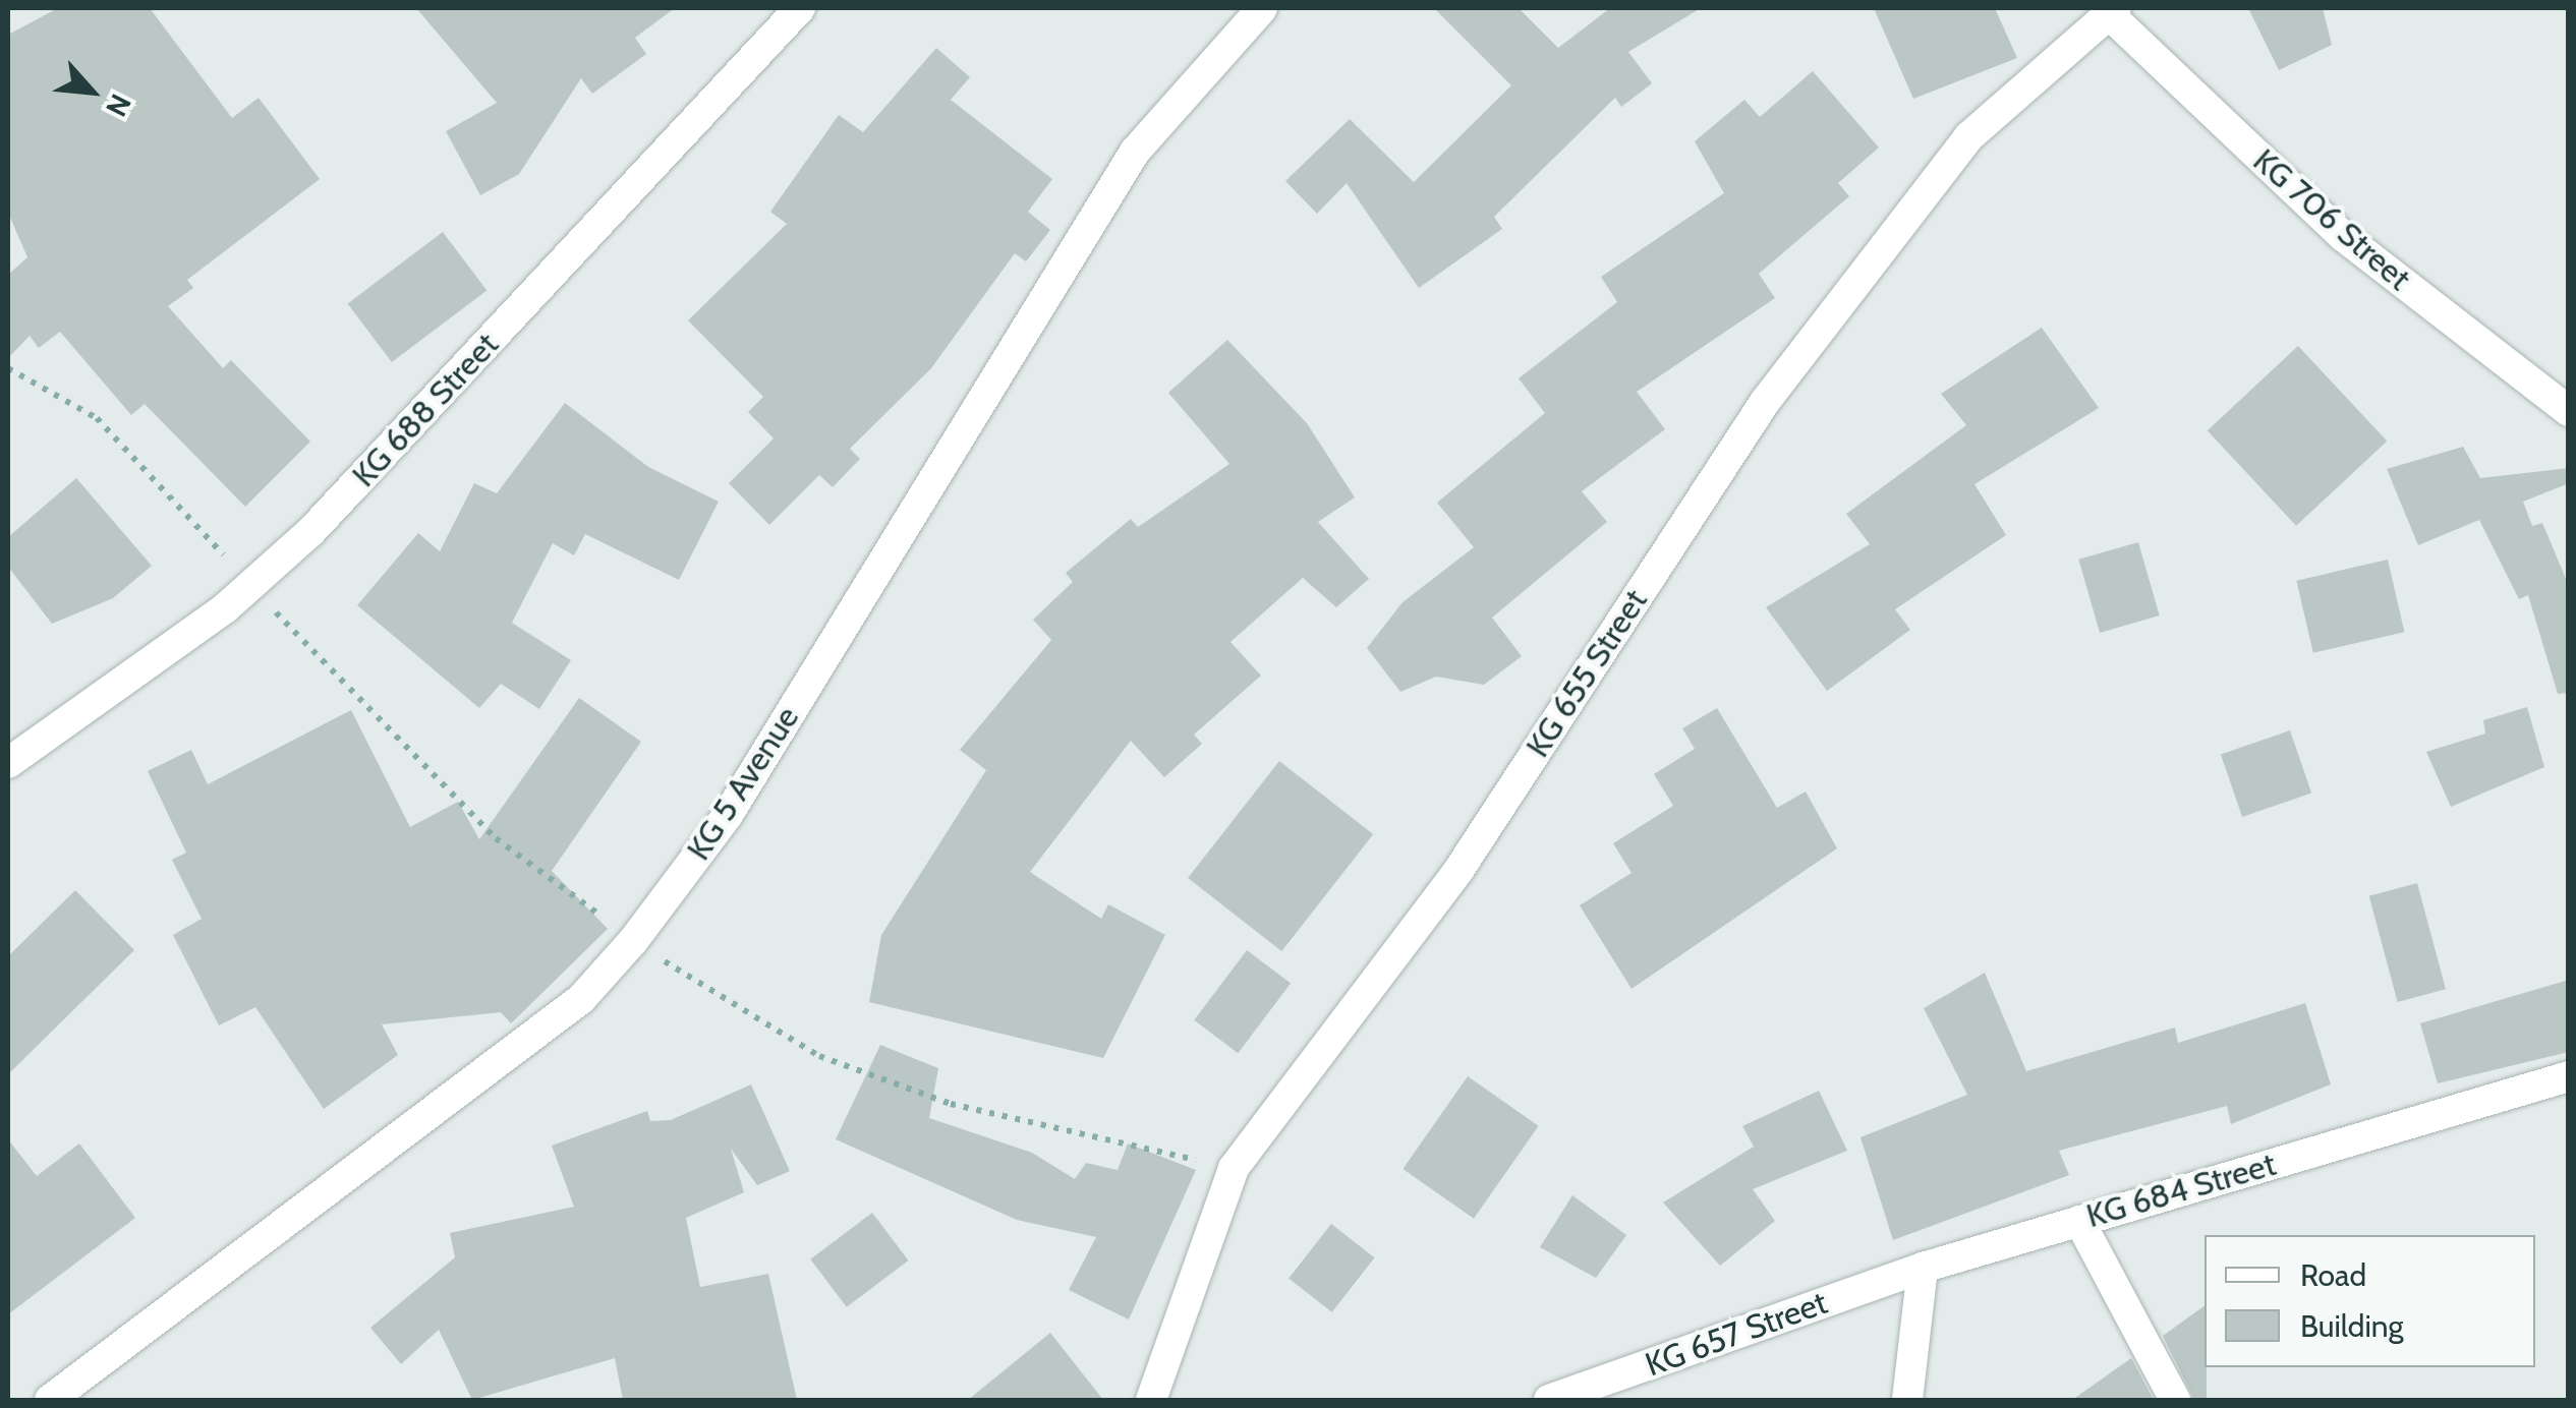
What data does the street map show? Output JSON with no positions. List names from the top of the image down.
{
  "streets": {
    "street": [
      "KG 706 Street",
      "KG 688 Street",
      "KG 655 Street",
      "KG 5 Avenue",
      "KG 684 Street",
      "KG 657 Street"
    ]
  },
  "crossings": [
    ["KG 706 Street", "KG 655 Street"],
    ["KG 684 Street", "KG 657 Street"]
  ],
  "legend": ["Road", "Building"],
  "north": "bottom right"
}
